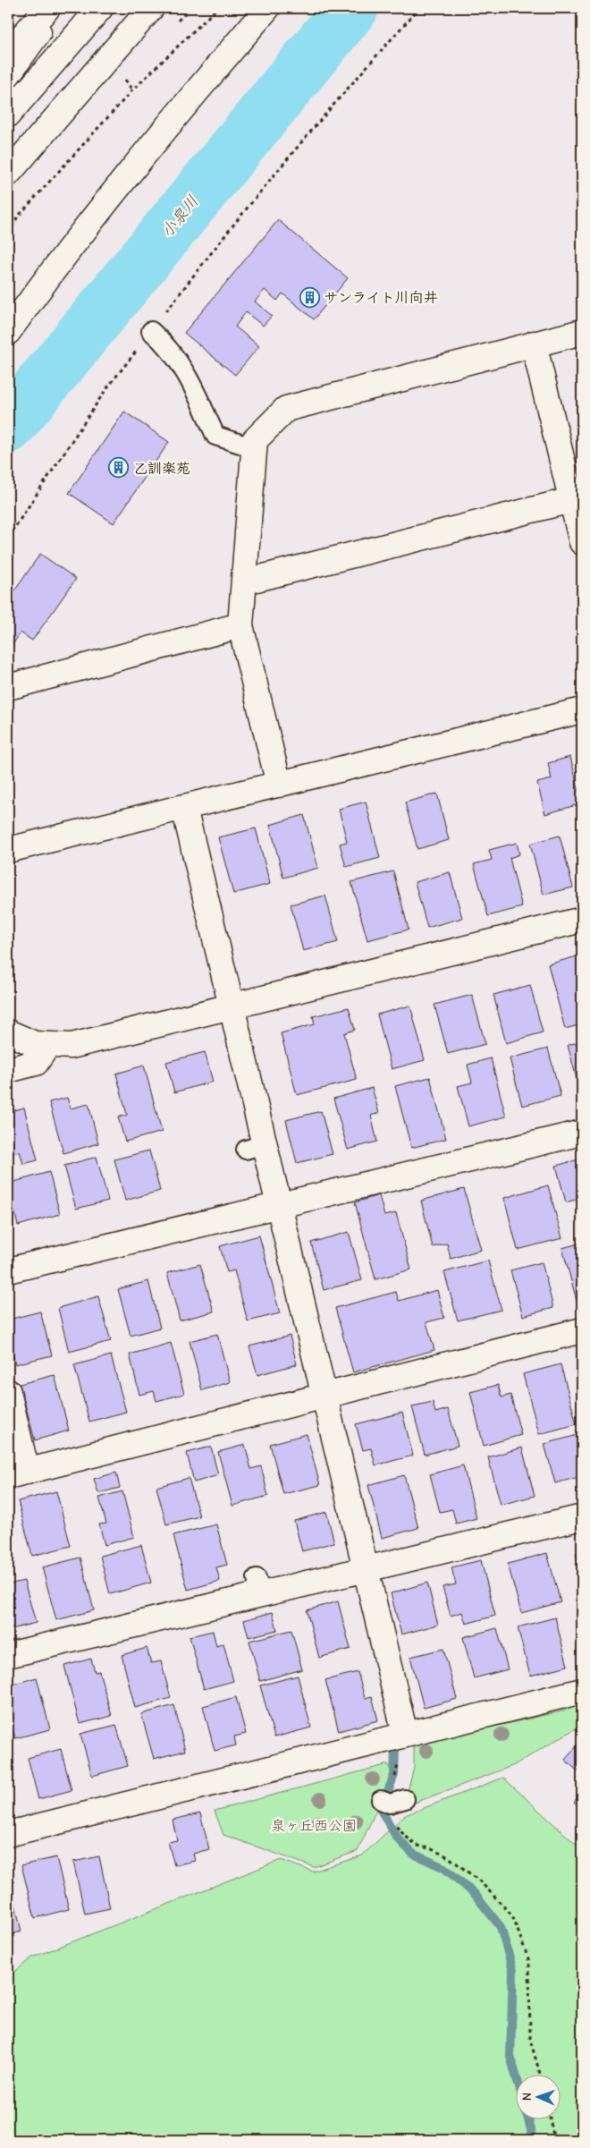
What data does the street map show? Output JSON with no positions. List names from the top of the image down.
{
  "water": ["小泉川"],
  "parks": ["泉ヶ丘西公園"],
  "places": {
    "building": ["サンライト川向井", "乙訓楽苑"]
  },
  "north": "left"
}
